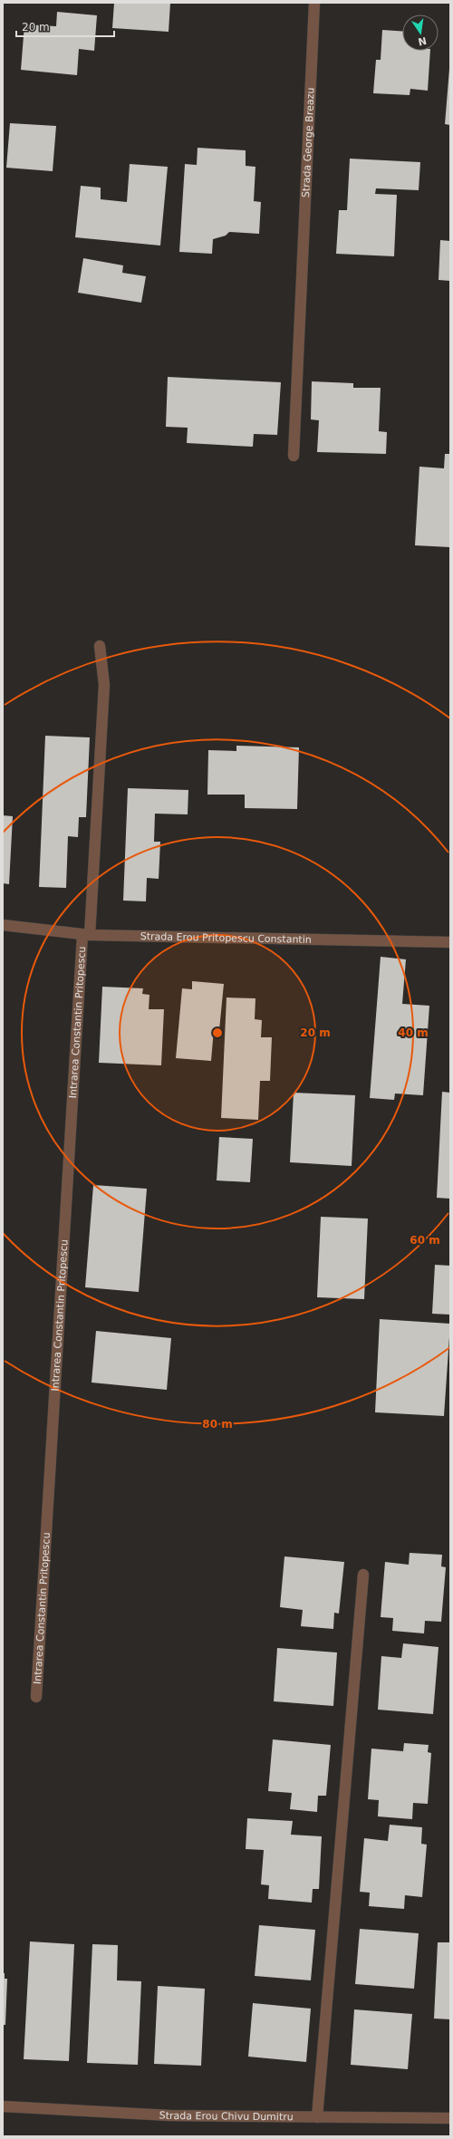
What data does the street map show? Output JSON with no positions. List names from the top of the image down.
{
  "streets": {
    "street": [
      "Strada George Breazu",
      "Strada Erou Pritopescu Constantin",
      "Intrarea Constantin Pritopescu",
      "Strada Erou Chivu Dumitru"
    ]
  },
  "crossings": [
    ["Strada Erou Pritopescu Constantin", "Intrarea Constantin Pritopescu"]
  ],
  "scale_bar": "20 m",
  "north": "bottom",
  "rings": [
    "20 m",
    "40 m",
    "60 m",
    "80 m"
  ]
}
